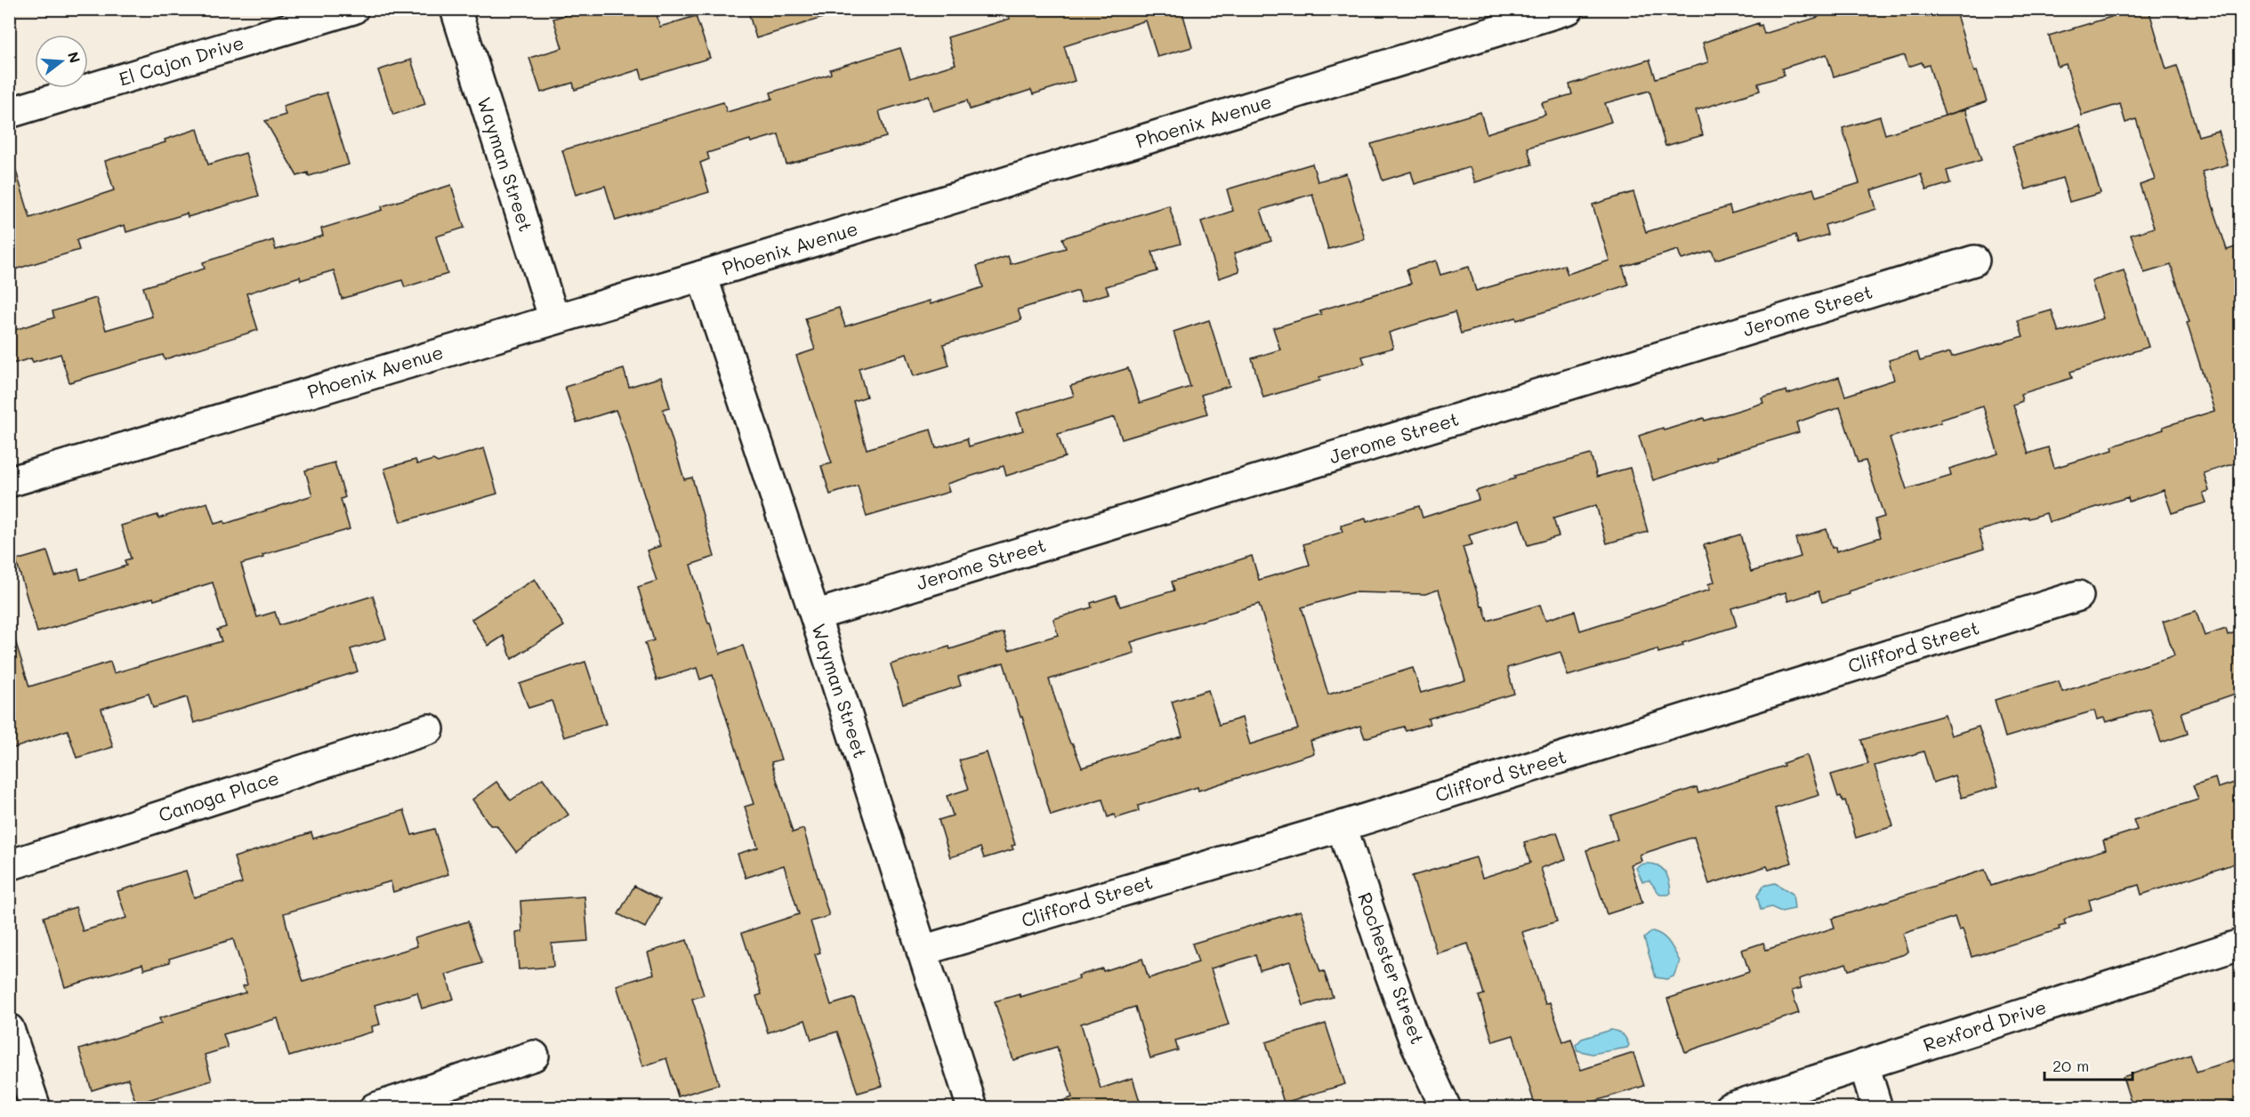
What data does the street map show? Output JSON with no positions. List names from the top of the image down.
{
  "streets": {
    "street": [
      "El Cajon Drive",
      "Phoenix Avenue",
      "Wayman Street",
      "Jerome Street",
      "Clifford Street",
      "Canoga Place",
      "Rochester Street",
      "Rexford Drive"
    ]
  },
  "crossings": [
    ["Phoenix Avenue", "Wayman Street"],
    ["Wayman Street", "Jerome Street"],
    ["Wayman Street", "Clifford Street"],
    ["Clifford Street", "Rochester Street"]
  ],
  "scale_bar": "20 m",
  "north": "right"
}
